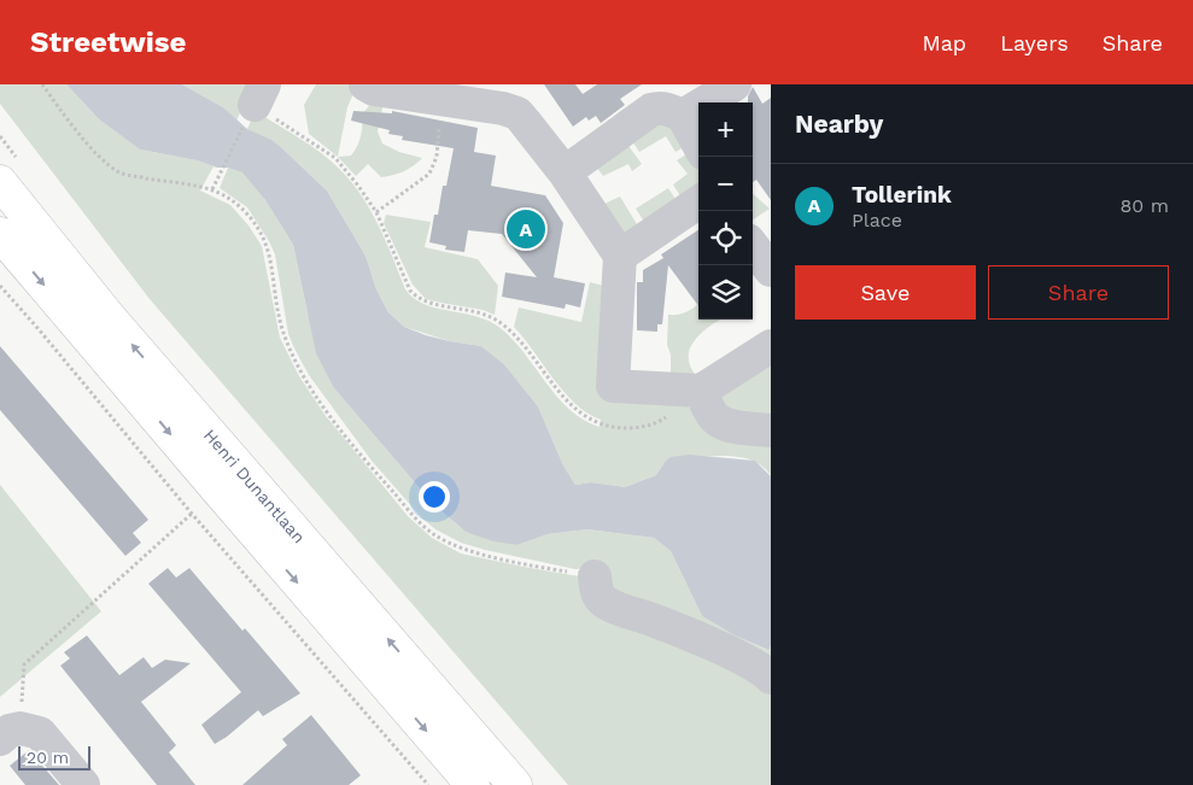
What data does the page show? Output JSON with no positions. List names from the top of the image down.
{
  "streets": {
    "main road": ["Henri Dunantlaan"]
  },
  "scale_bar": "20 m",
  "page": {
    "header": "Streetwise",
    "nav": ["Map", "Layers", "Share"],
    "heading": "Nearby",
    "map_buttons": ["+", "−"],
    "list": [
      {
        "mark": "A",
        "name": "Tollerink",
        "note": "Place",
        "value": "80 m"
      }
    ],
    "pins": "A",
    "buttons": ["Save", "Share"],
    "scale": "20 m"
  }
}
